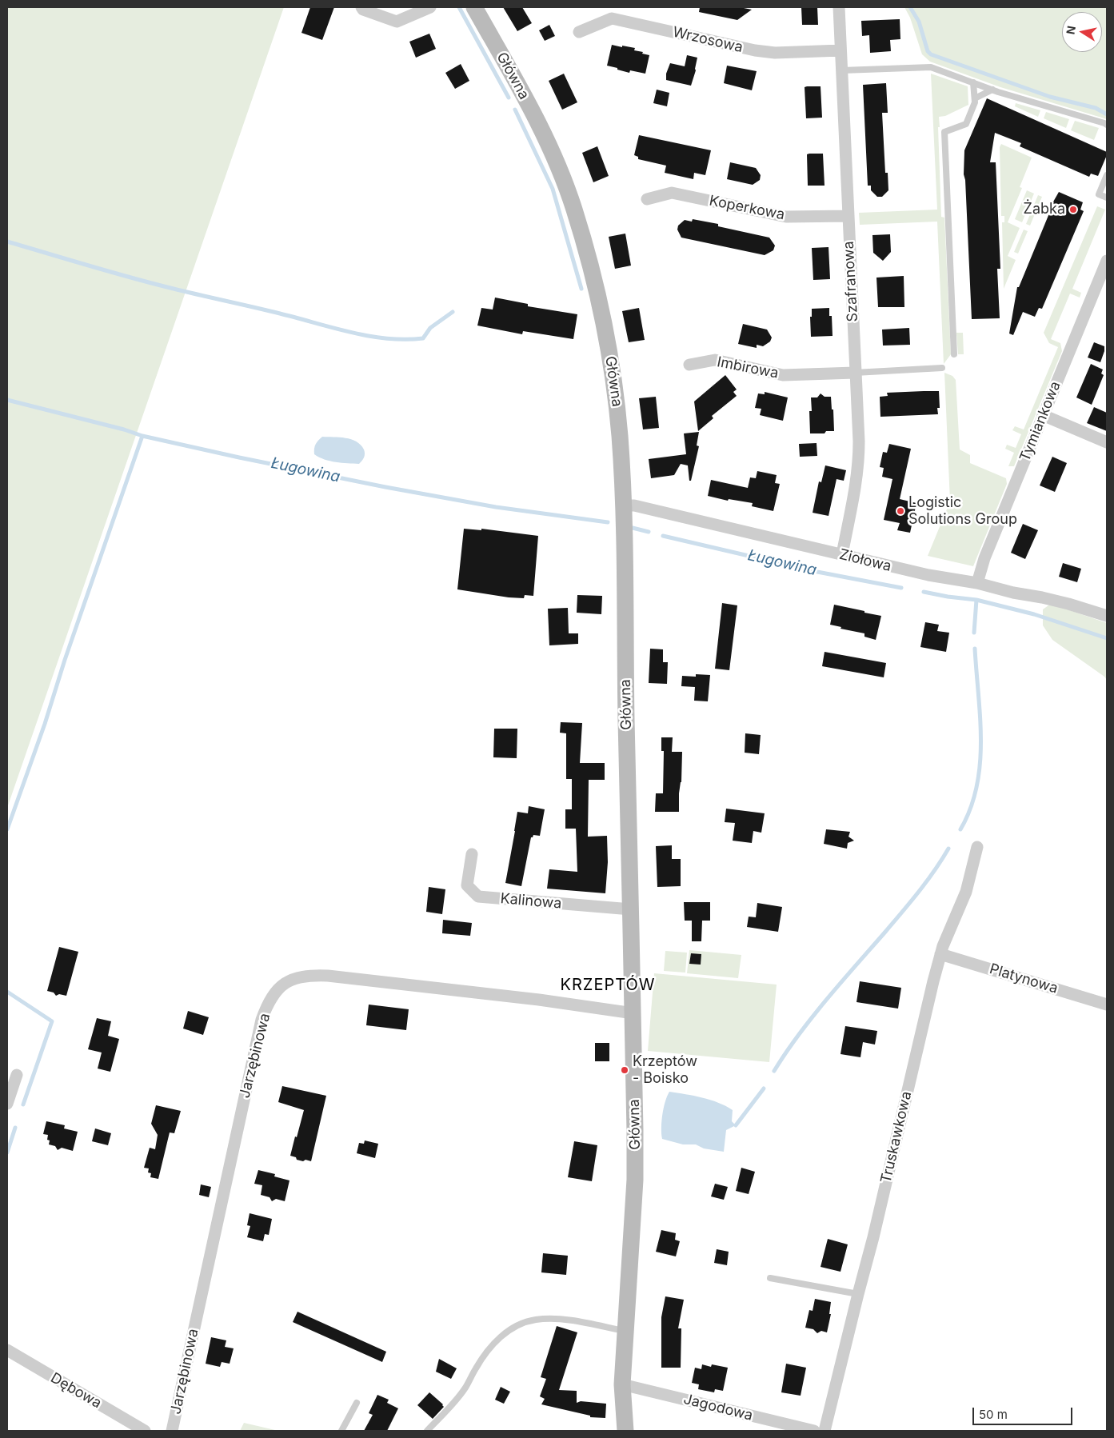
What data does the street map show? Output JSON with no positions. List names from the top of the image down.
{
  "streets": {
    "street": [
      "Wrzosowa",
      "Główna",
      "Koperkowa",
      "Szafranowa",
      "Imbirowa",
      "Tymiankowa",
      "Ziołowa",
      "Kalinowa",
      "Platynowa",
      "Jarzębinowa",
      "Truskawkowa",
      "Dębowa",
      "Jagodowa"
    ]
  },
  "crossings": [
    ["Wrzosowa", "Szafranowa"],
    ["Główna", "Ziołowa"],
    ["Główna", "Kalinowa"],
    ["Główna", "Jarzębinowa"],
    ["Główna", "Jagodowa"],
    ["Koperkowa", "Szafranowa"],
    ["Szafranowa", "Imbirowa"],
    ["Szafranowa", "Ziołowa"],
    ["Tymiankowa", "Ziołowa"],
    ["Platynowa", "Truskawkowa"]
  ],
  "districts": ["KRZEPTÓW"],
  "water": ["Ługowina"],
  "places": ["Żabka", "Logistic Solutions Group", "Krzeptów - Boisko"],
  "scale_bar": "50 m",
  "north": "left"
}
